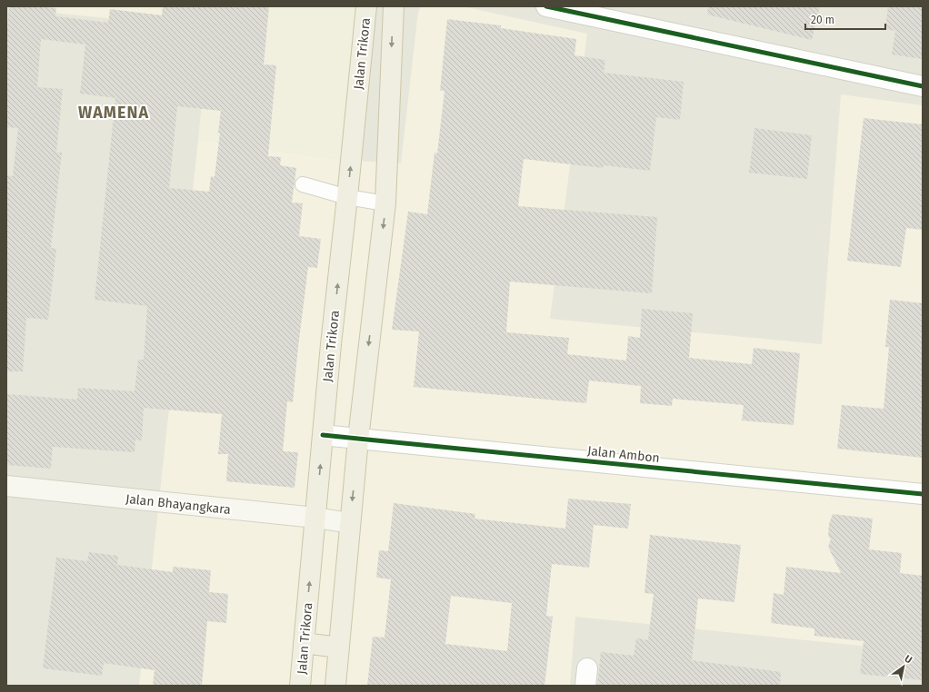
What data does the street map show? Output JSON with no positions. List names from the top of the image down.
{
  "streets": {
    "highway": ["Jalan Trikora"],
    "main road": ["Jalan Bhayangkara"],
    "street": ["Jalan Ambon"]
  },
  "crossings": [
    ["Jalan Trikora", "Jalan Ambon"],
    ["Jalan Trikora", "Jalan Bhayangkara"]
  ],
  "districts": ["WAMENA"],
  "scale_bar": "20 m",
  "north": "top right"
}
